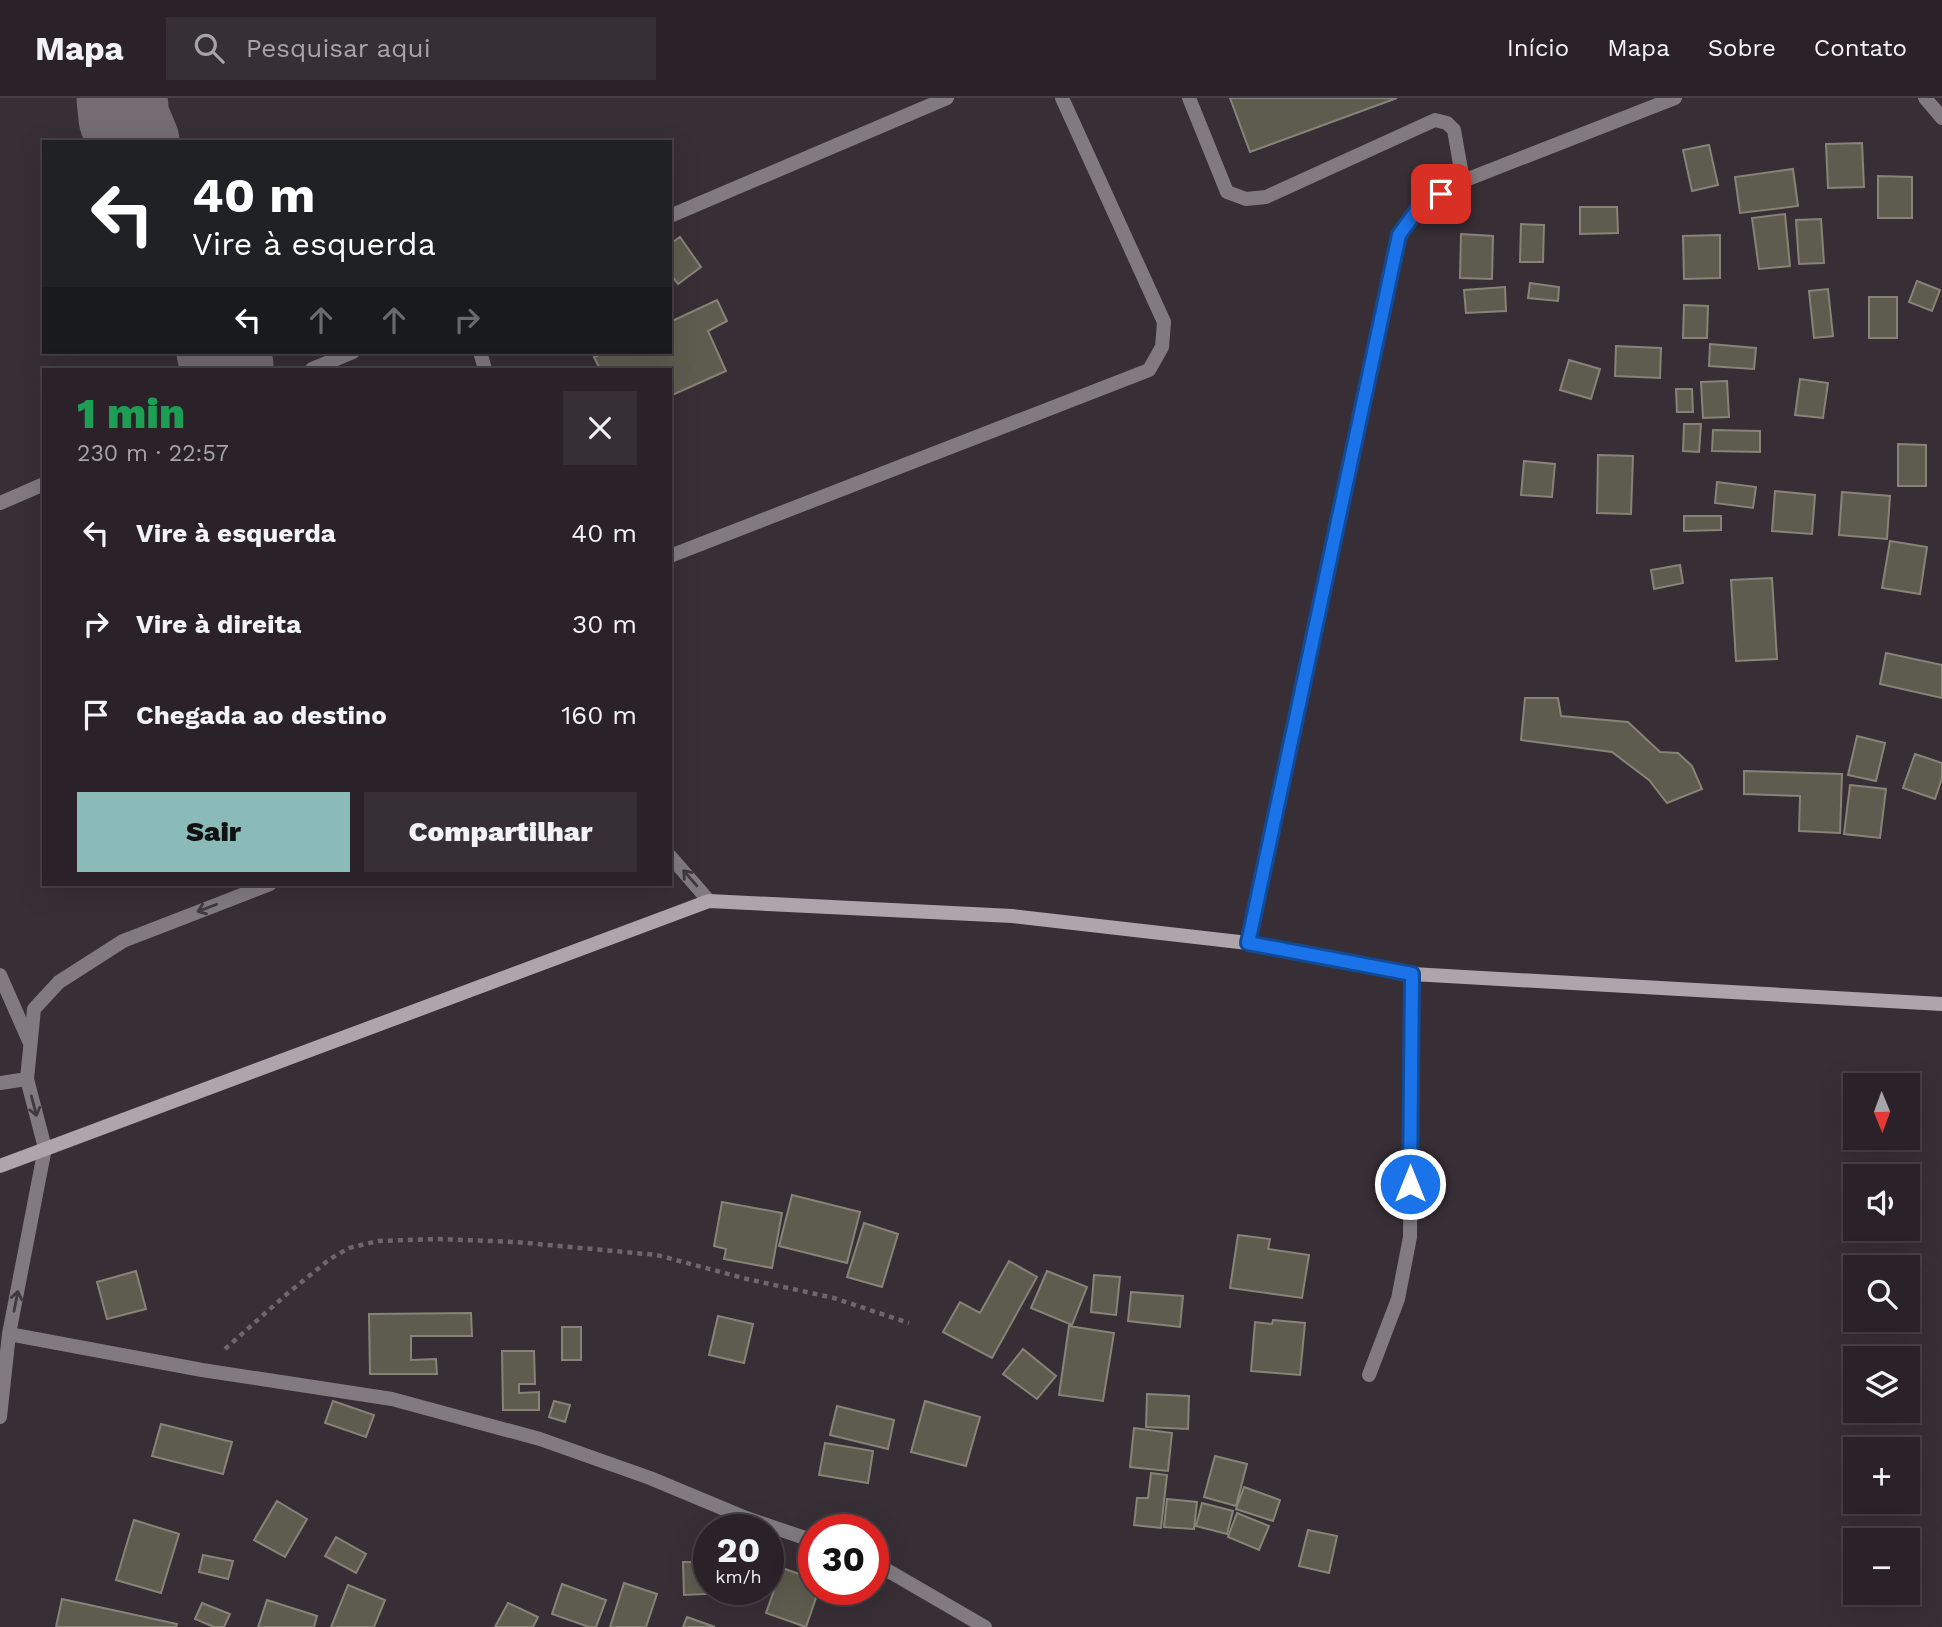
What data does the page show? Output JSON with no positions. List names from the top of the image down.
{
  "north": "bottom",
  "page": {
    "header": "Mapa",
    "search": "Pesquisar aqui",
    "nav": [
      "Início",
      "Mapa",
      "Sobre",
      "Contato"
    ],
    "turn": ["40 m", "Vire à esquerda"],
    "heading": ["1 min", "230 m · 22:57"],
    "list": [
      {
        "name": "Vire à esquerda",
        "value": "40 m"
      },
      {
        "name": "Vire à direita",
        "value": "30 m"
      },
      {
        "name": "Chegada ao destino",
        "value": "160 m"
      }
    ],
    "buttons": ["Sair", "Compartilhar"],
    "map_buttons": ["+", "−"],
    "speed": "20 km/h",
    "limit": "30"
  }
}
